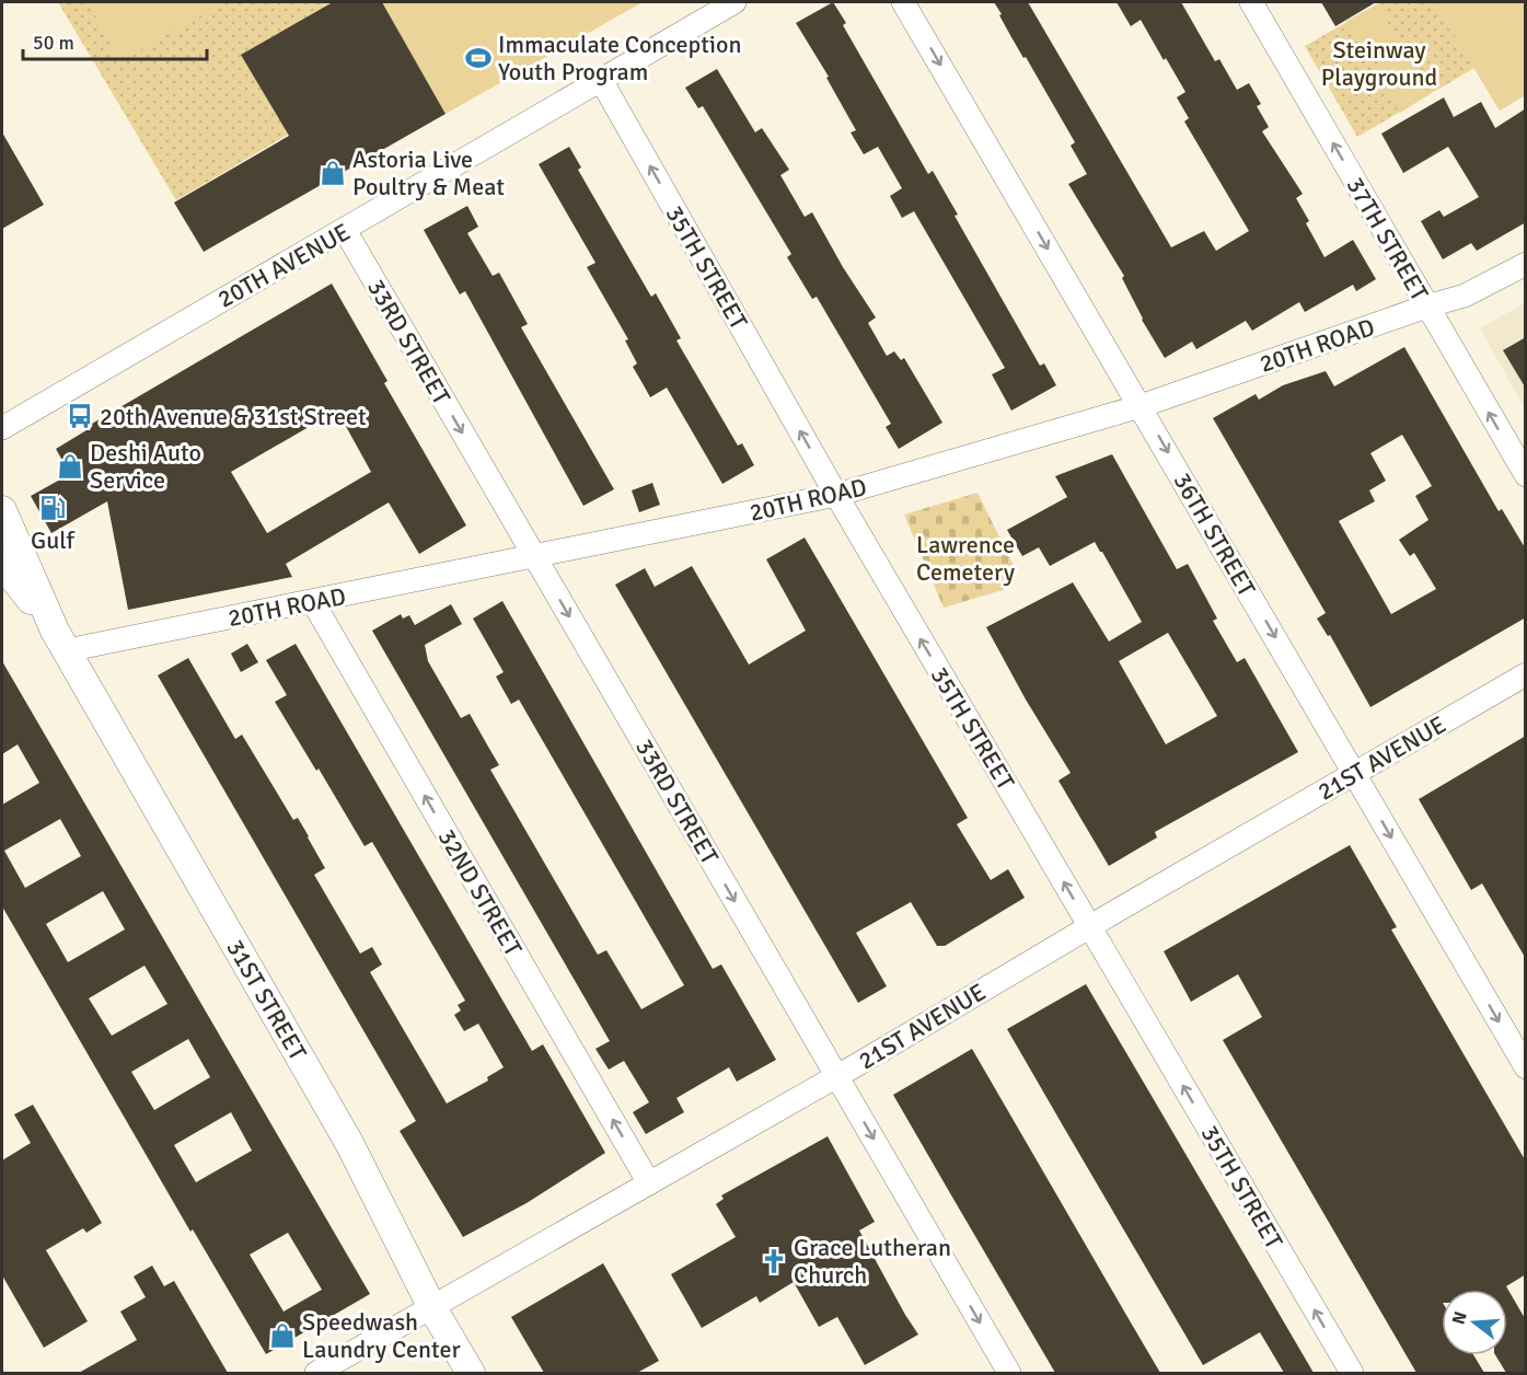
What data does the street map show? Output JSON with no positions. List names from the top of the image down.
{
  "streets": {
    "street": [
      "37TH STREET",
      "20TH AVENUE",
      "35TH STREET",
      "33RD STREET",
      "20TH ROAD",
      "36TH STREET",
      "21ST AVENUE",
      "32ND STREET",
      "31ST STREET"
    ]
  },
  "crossings": [
    ["37TH STREET", "20TH ROAD"],
    ["20TH AVENUE", "35TH STREET"],
    ["20TH AVENUE", "33RD STREET"],
    ["35TH STREET", "20TH ROAD"],
    ["35TH STREET", "21ST AVENUE"],
    ["33RD STREET", "20TH ROAD"],
    ["33RD STREET", "21ST AVENUE"],
    ["20TH ROAD", "36TH STREET"],
    ["20TH ROAD", "32ND STREET"],
    ["20TH ROAD", "31ST STREET"],
    ["36TH STREET", "21ST AVENUE"],
    ["21ST AVENUE", "32ND STREET"],
    ["21ST AVENUE", "31ST STREET"]
  ],
  "one_way": [
    "37TH STREET",
    "35TH STREET",
    "33RD STREET",
    "36TH STREET",
    "32ND STREET"
  ],
  "parks": ["Steinway Playground", "Lawrence Cemetery"],
  "places": {
    "sports": ["Immaculate Conception Youth Program"],
    "shop": ["Astoria Live Poultry & Meat", "Deshi Auto Service", "Speedwash Laundry Center"],
    "bus stop": ["20th Avenue & 31st Street"],
    "fuel station": ["Gulf"],
    "church": ["Grace Lutheran Church"]
  },
  "scale_bar": "50 m",
  "north": "left"
}
